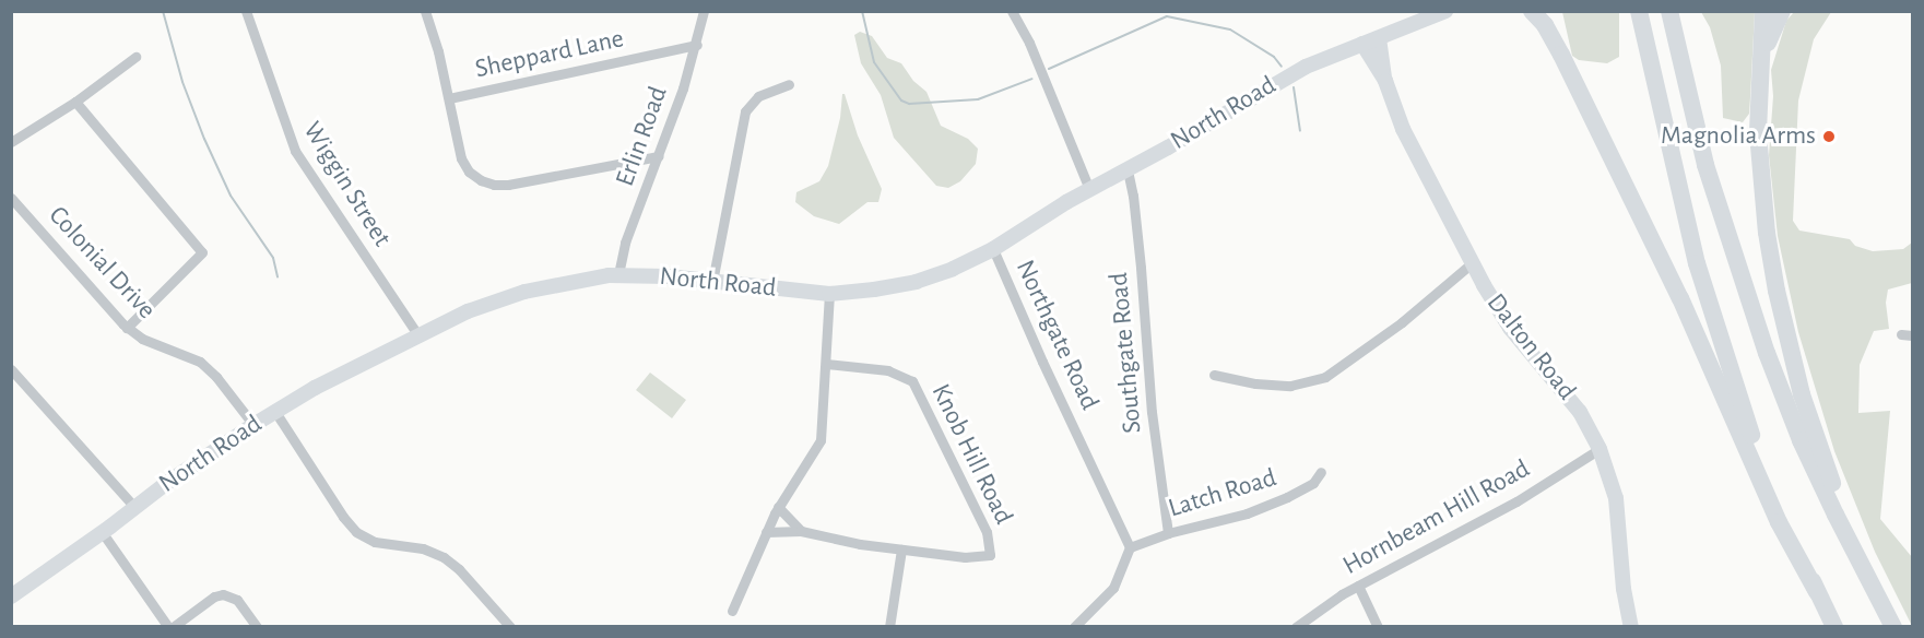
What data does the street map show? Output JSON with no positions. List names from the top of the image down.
{
  "streets": {
    "main road": ["North Road", "Dalton Road"],
    "street": [
      "Sheppard Lane",
      "Erlin Road",
      "Wiggin Street",
      "Colonial Drive",
      "Northgate Road",
      "Southgate Road",
      "Knob Hill Road",
      "Latch Road",
      "Hornbeam Hill Road"
    ]
  },
  "crossings": [
    ["Sheppard Lane", "Erlin Road"],
    ["North Road", "Erlin Road"],
    ["North Road", "Wiggin Street"],
    ["North Road", "Colonial Drive"],
    ["North Road", "Northgate Road"],
    ["North Road", "Dalton Road"],
    ["North Road", "Southgate Road"],
    ["Northgate Road", "Latch Road"],
    ["Dalton Road", "Hornbeam Hill Road"],
    ["Southgate Road", "Latch Road"]
  ],
  "places": ["Magnolia Arms"]
}
